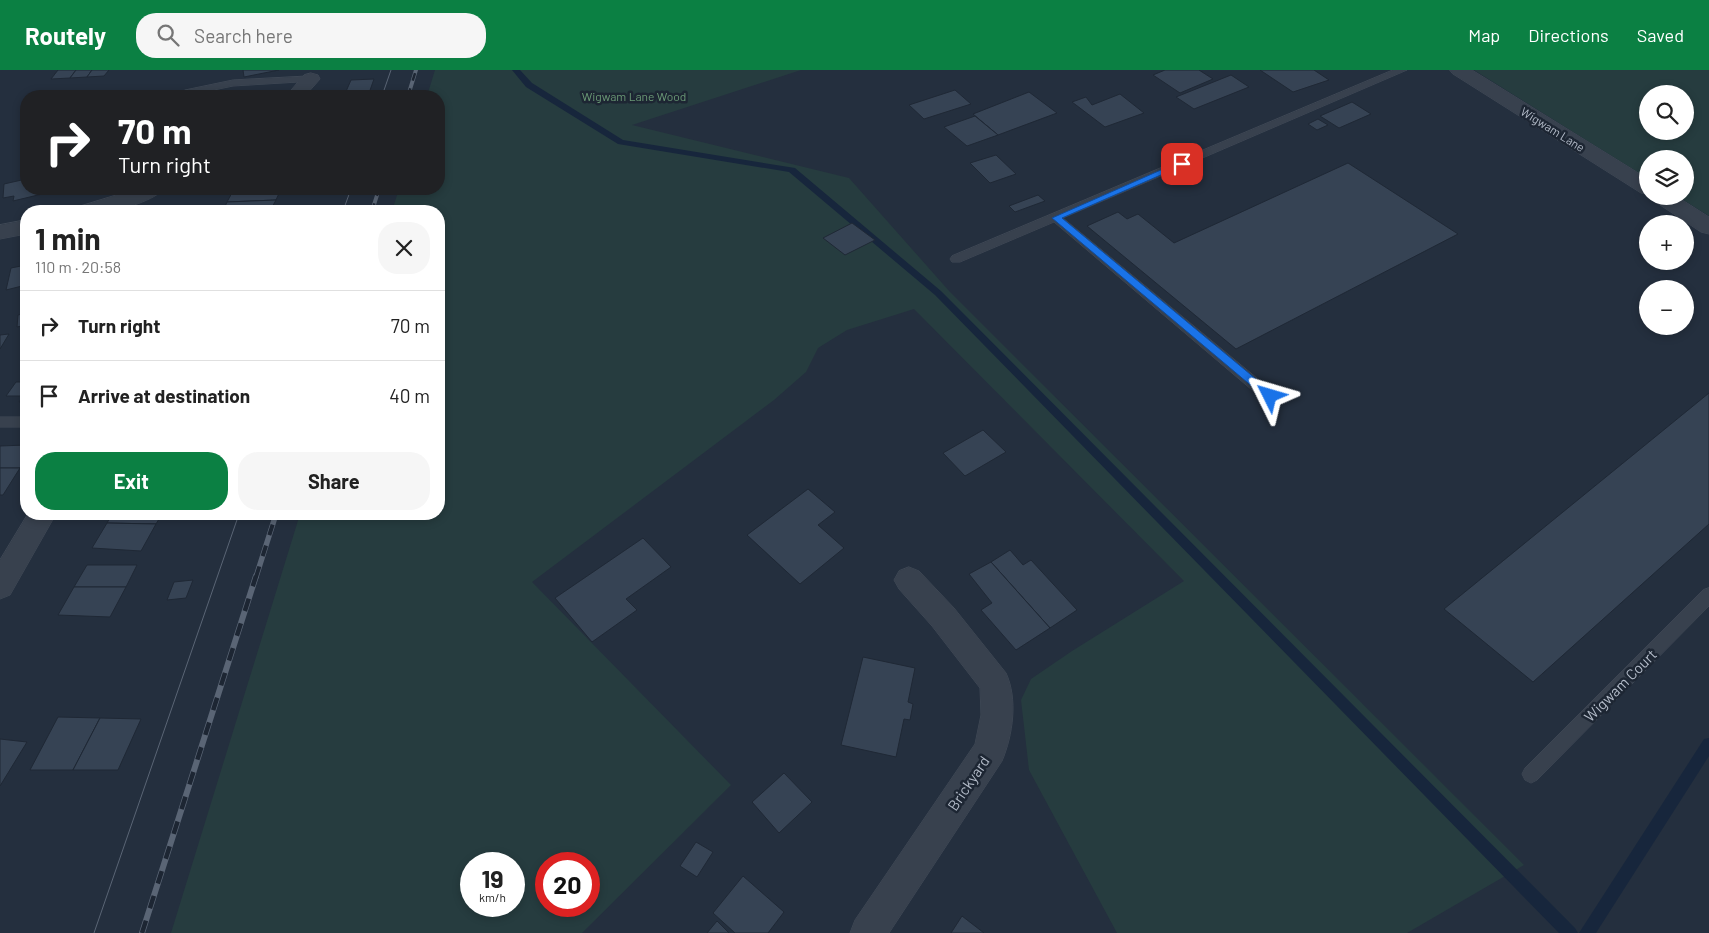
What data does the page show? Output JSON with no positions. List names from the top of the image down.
{
  "streets": {
    "street": ["Wigwam Lane", "Brickyard"],
    "lane": ["Wigwam Court"]
  },
  "parks": ["Wigwam Lane Wood"],
  "page": {
    "header": "Routely",
    "search": "Search here",
    "nav": ["Map", "Directions", "Saved"],
    "map_buttons": ["+", "−"],
    "turn": ["70 m", "Turn right"],
    "heading": ["1 min", "110 m · 20:58"],
    "list": [
      {
        "name": "Turn right",
        "value": "70 m"
      },
      {
        "name": "Arrive at destination",
        "value": "40 m"
      }
    ],
    "buttons": ["Exit", "Share"],
    "speed": "19 km/h",
    "limit": "20"
  }
}
